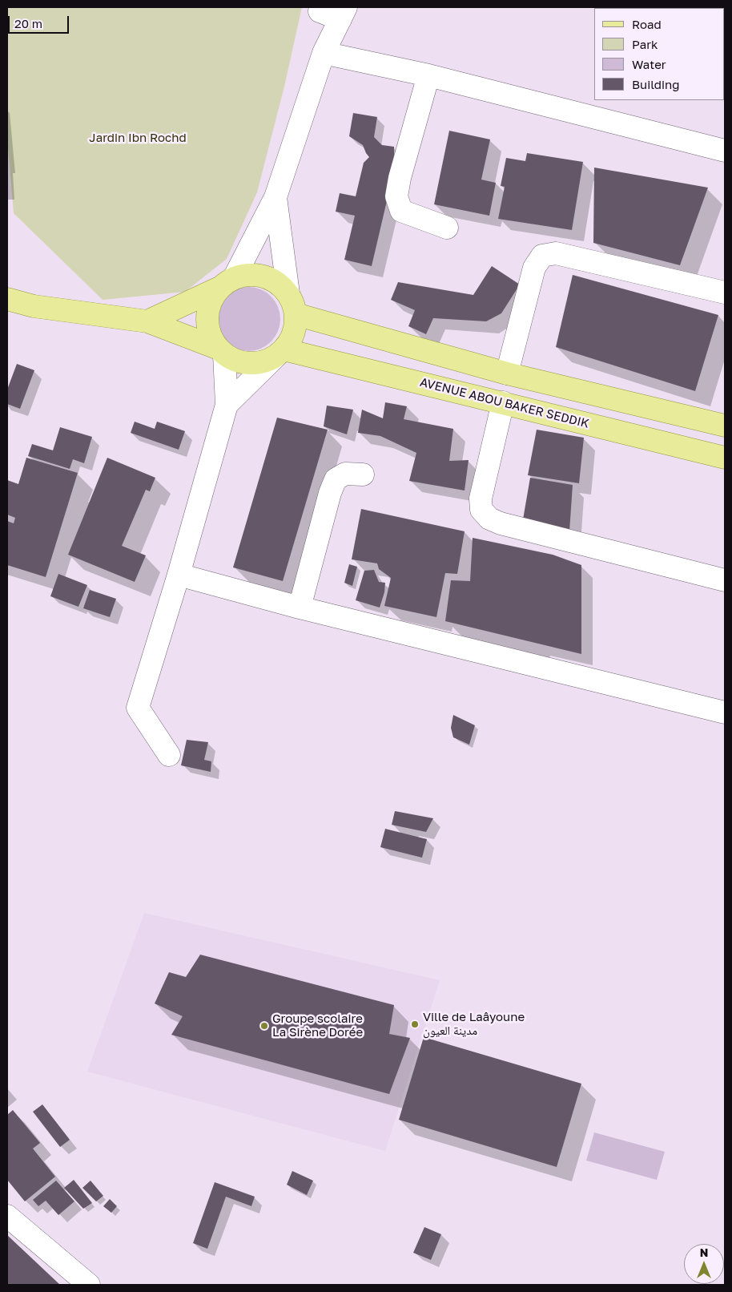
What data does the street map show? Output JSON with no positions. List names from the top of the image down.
{
  "streets": {
    "main road": ["AVENUE ABOU BAKER SEDDIK"]
  },
  "parks": ["Jardin Ibn Rochd"],
  "places": ["Ville de Laâyoune مدينة العيون", "Groupe scolaire La Sirène Dorée"],
  "legend": [
    "Road",
    "Park",
    "Water",
    "Building"
  ],
  "scale_bar": "20 m",
  "north": "top"
}
